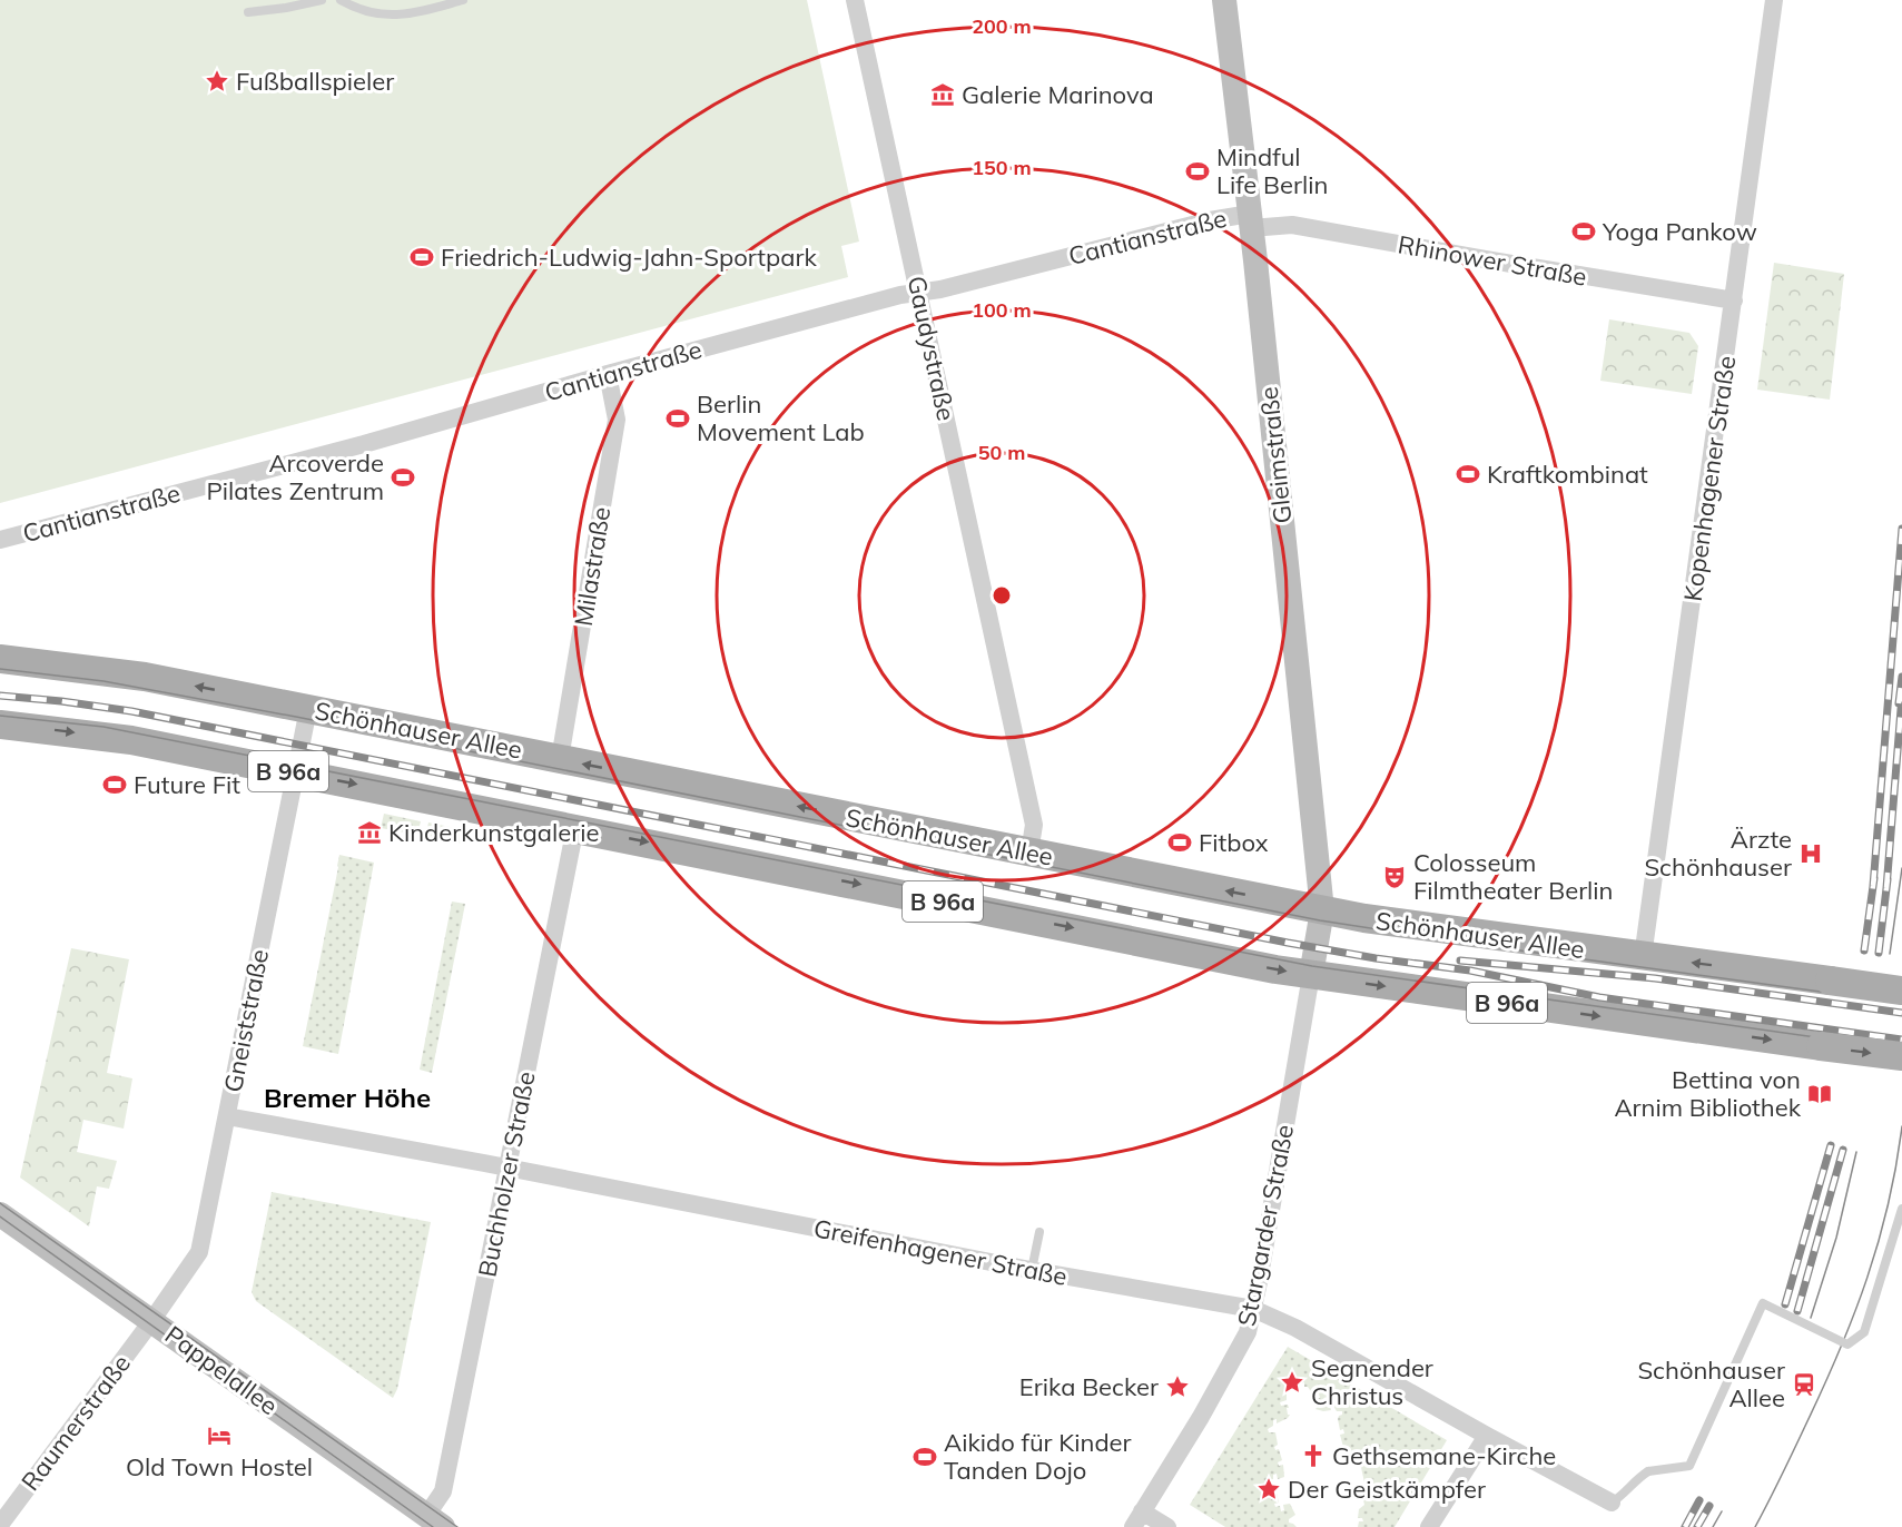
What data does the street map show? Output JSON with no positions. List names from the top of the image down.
{
  "streets": {
    "main road": ["Schönhauser Allee", "B 96a"],
    "street": [
      "Cantianstraße",
      "Rhinower Straße",
      "Gaudystraße",
      "Gleimstraße",
      "Kopenhagener Straße",
      "Milastraße",
      "Gneiststraße",
      "Buchholzer Straße",
      "Stargarder Straße",
      "Greifenhagener Straße",
      "Pappelallee",
      "Raumerstraße"
    ]
  },
  "crossings": [
    ["Cantianstraße", "Rhinower Straße"],
    ["Cantianstraße", "Gaudystraße"],
    ["Cantianstraße", "Gleimstraße"],
    ["Cantianstraße", "Milastraße"],
    ["Rhinower Straße", "Gleimstraße"],
    ["Rhinower Straße", "Kopenhagener Straße"],
    ["Gaudystraße", "Schönhauser Allee"],
    ["Gleimstraße", "Schönhauser Allee"],
    ["Gleimstraße", "B 96a"],
    ["Gleimstraße", "Stargarder Straße"],
    ["Kopenhagener Straße", "Schönhauser Allee"],
    ["Milastraße", "Schönhauser Allee"],
    ["Schönhauser Allee", "Gneiststraße"],
    ["B 96a", "Gneiststraße"],
    ["B 96a", "Buchholzer Straße"],
    ["B 96a", "Stargarder Straße"],
    ["Gneiststraße", "Greifenhagener Straße"],
    ["Gneiststraße", "Pappelallee"],
    ["Gneiststraße", "Raumerstraße"],
    ["Buchholzer Straße", "Greifenhagener Straße"],
    ["Buchholzer Straße", "Pappelallee"],
    ["Stargarder Straße", "Greifenhagener Straße"],
    ["Pappelallee", "Raumerstraße"]
  ],
  "districts": ["Bremer Höhe"],
  "places": {
    "place": [
      "Fußballspieler",
      "Segnender Christus",
      "Erika Becker",
      "Der Geistkämpfer"
    ],
    "museum": ["Galerie Marinova", "Kinderkunstgalerie"],
    "sports": [
      "Mindful Life Berlin",
      "Yoga Pankow",
      "Friedrich-Ludwig-Jahn-Sportpark",
      "Berlin Movement Lab",
      "Kraftkombinat",
      "Arcoverde Pilates Zentrum",
      "Future Fit",
      "Fitbox",
      "Aikido für Kinder Tanden Dojo"
    ],
    "hospital": ["Ärzte Schönhauser"],
    "theatre": ["Colosseum Filmtheater Berlin"],
    "library": ["Bettina von Arnim Bibliothek"],
    "station": ["Schönhauser Allee"],
    "hotel": ["Old Town Hostel"],
    "church": ["Gethsemane-Kirche"]
  },
  "rings": [
    "200 m",
    "150 m",
    "100 m",
    "50 m"
  ]
}
